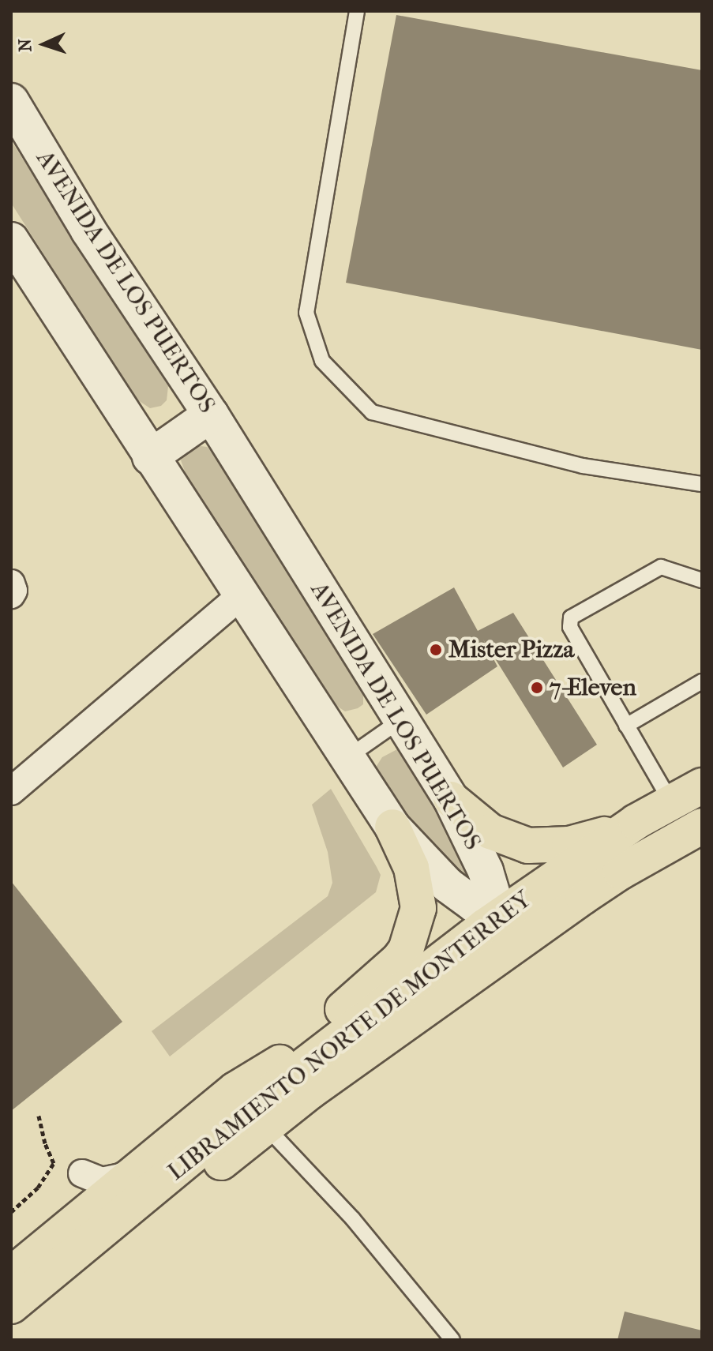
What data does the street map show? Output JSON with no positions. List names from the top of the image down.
{
  "streets": {
    "main road": ["LIBRAMIENTO NORTE DE MONTERREY"],
    "street": ["AVENIDA DE LOS PUERTOS"]
  },
  "crossings": [
    ["AVENIDA DE LOS PUERTOS", "LIBRAMIENTO NORTE DE MONTERREY"]
  ],
  "places": ["Mister Pizza", "7-Eleven"],
  "north": "left"
}
